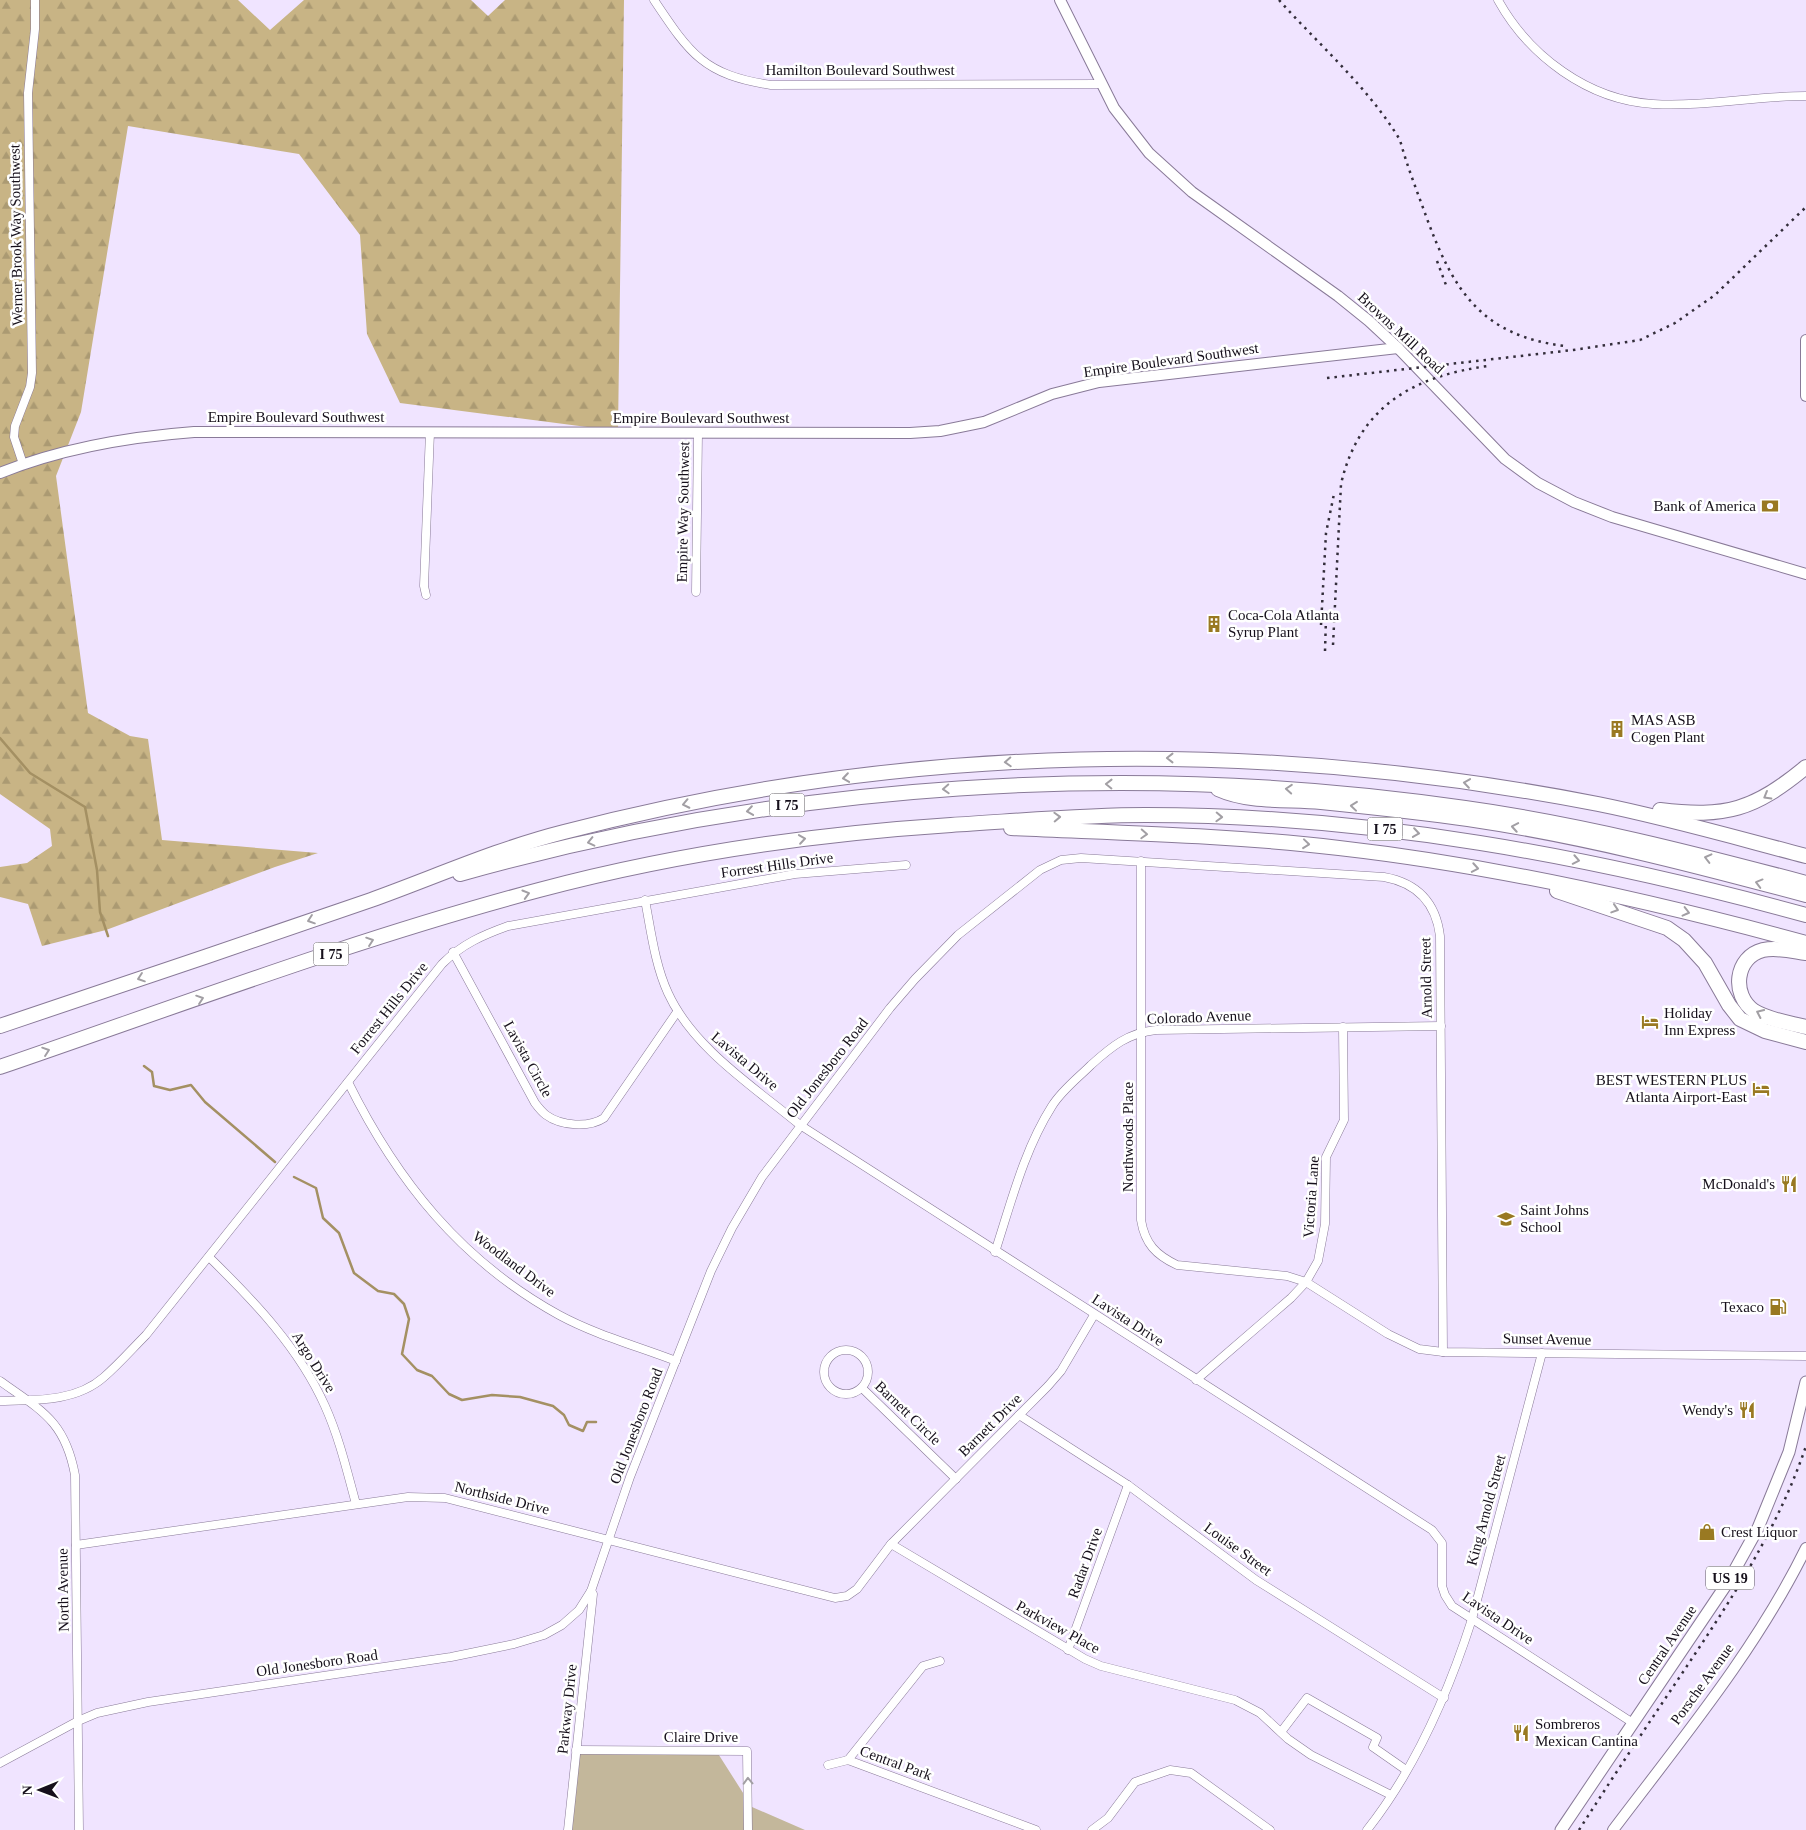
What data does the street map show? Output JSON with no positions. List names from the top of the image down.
{
  "streets": {
    "highway": ["I 75"],
    "main road": ["US 19", "Central Avenue"],
    "street": [
      "Hamilton Boulevard Southwest",
      "Werner Brook Way Southwest",
      "Browns Mill Road",
      "Empire Boulevard Southwest",
      "Empire Way Southwest",
      "Forrest Hills Drive",
      "Arnold Street",
      "Colorado Avenue",
      "Lavista Circle",
      "Lavista Drive",
      "Old Jonesboro Road",
      "Northwoods Place",
      "Victoria Lane",
      "Woodland Drive",
      "Sunset Avenue",
      "Argo Drive",
      "Barnett Circle",
      "Barnett Drive",
      "Northside Drive",
      "King Arnold Street",
      "Louise Street",
      "Radar Drive",
      "North Avenue",
      "Parkview Place",
      "Porsche Avenue",
      "Parkway Drive",
      "Claire Drive",
      "Central Park"
    ]
  },
  "crossings": [
    ["Hamilton Boulevard Southwest", "Browns Mill Road"],
    ["Werner Brook Way Southwest", "Empire Boulevard Southwest"],
    ["Browns Mill Road", "Empire Boulevard Southwest"],
    ["Empire Boulevard Southwest", "Empire Way Southwest"],
    ["Forrest Hills Drive", "Lavista Circle"],
    ["Forrest Hills Drive", "Lavista Drive"],
    ["Forrest Hills Drive", "Woodland Drive"],
    ["Forrest Hills Drive", "Argo Drive"],
    ["Forrest Hills Drive", "North Avenue"],
    ["Arnold Street", "Colorado Avenue"],
    ["Arnold Street", "Old Jonesboro Road"],
    ["Arnold Street", "Northwoods Place"],
    ["Arnold Street", "Sunset Avenue"],
    ["Colorado Avenue", "Lavista Drive"],
    ["Colorado Avenue", "Northwoods Place"],
    ["Colorado Avenue", "Victoria Lane"],
    ["Lavista Circle", "Lavista Drive"],
    ["Lavista Drive", "Old Jonesboro Road"],
    ["Lavista Drive", "Victoria Lane"],
    ["Lavista Drive", "Barnett Drive"],
    ["Lavista Drive", "King Arnold Street"],
    ["Lavista Drive", "Central Avenue"],
    ["Old Jonesboro Road", "Northwoods Place"],
    ["Old Jonesboro Road", "Woodland Drive"],
    ["Old Jonesboro Road", "Northside Drive"],
    ["Old Jonesboro Road", "North Avenue"],
    ["Old Jonesboro Road", "Parkway Drive"],
    ["Northwoods Place", "Victoria Lane"],
    ["Northwoods Place", "Sunset Avenue"],
    ["Victoria Lane", "Sunset Avenue"],
    ["Sunset Avenue", "King Arnold Street"],
    ["Argo Drive", "Northside Drive"],
    ["Barnett Circle", "Barnett Drive"],
    ["Barnett Drive", "Northside Drive"],
    ["Barnett Drive", "Louise Street"],
    ["Barnett Drive", "Parkview Place"],
    ["Northside Drive", "North Avenue"],
    ["Northside Drive", "Parkview Place"],
    ["King Arnold Street", "Louise Street"],
    ["King Arnold Street", "Parkview Place"],
    ["Louise Street", "Radar Drive"],
    ["Radar Drive", "Parkview Place"],
    ["Parkway Drive", "Claire Drive"]
  ],
  "places": {
    "bank": ["Bank of America"],
    "building": ["Coca-Cola Atlanta Syrup Plant", "MAS ASB Cogen Plant"],
    "hotel": ["Holiday Inn Express", "BEST WESTERN PLUS Atlanta Airport-East"],
    "restaurant": ["McDonald's", "Wendy's", "Sombreros Mexican Cantina"],
    "school or university": ["Saint Johns School"],
    "fuel station": ["Texaco"],
    "shop": ["Crest Liquor"]
  },
  "north": "left"
}
